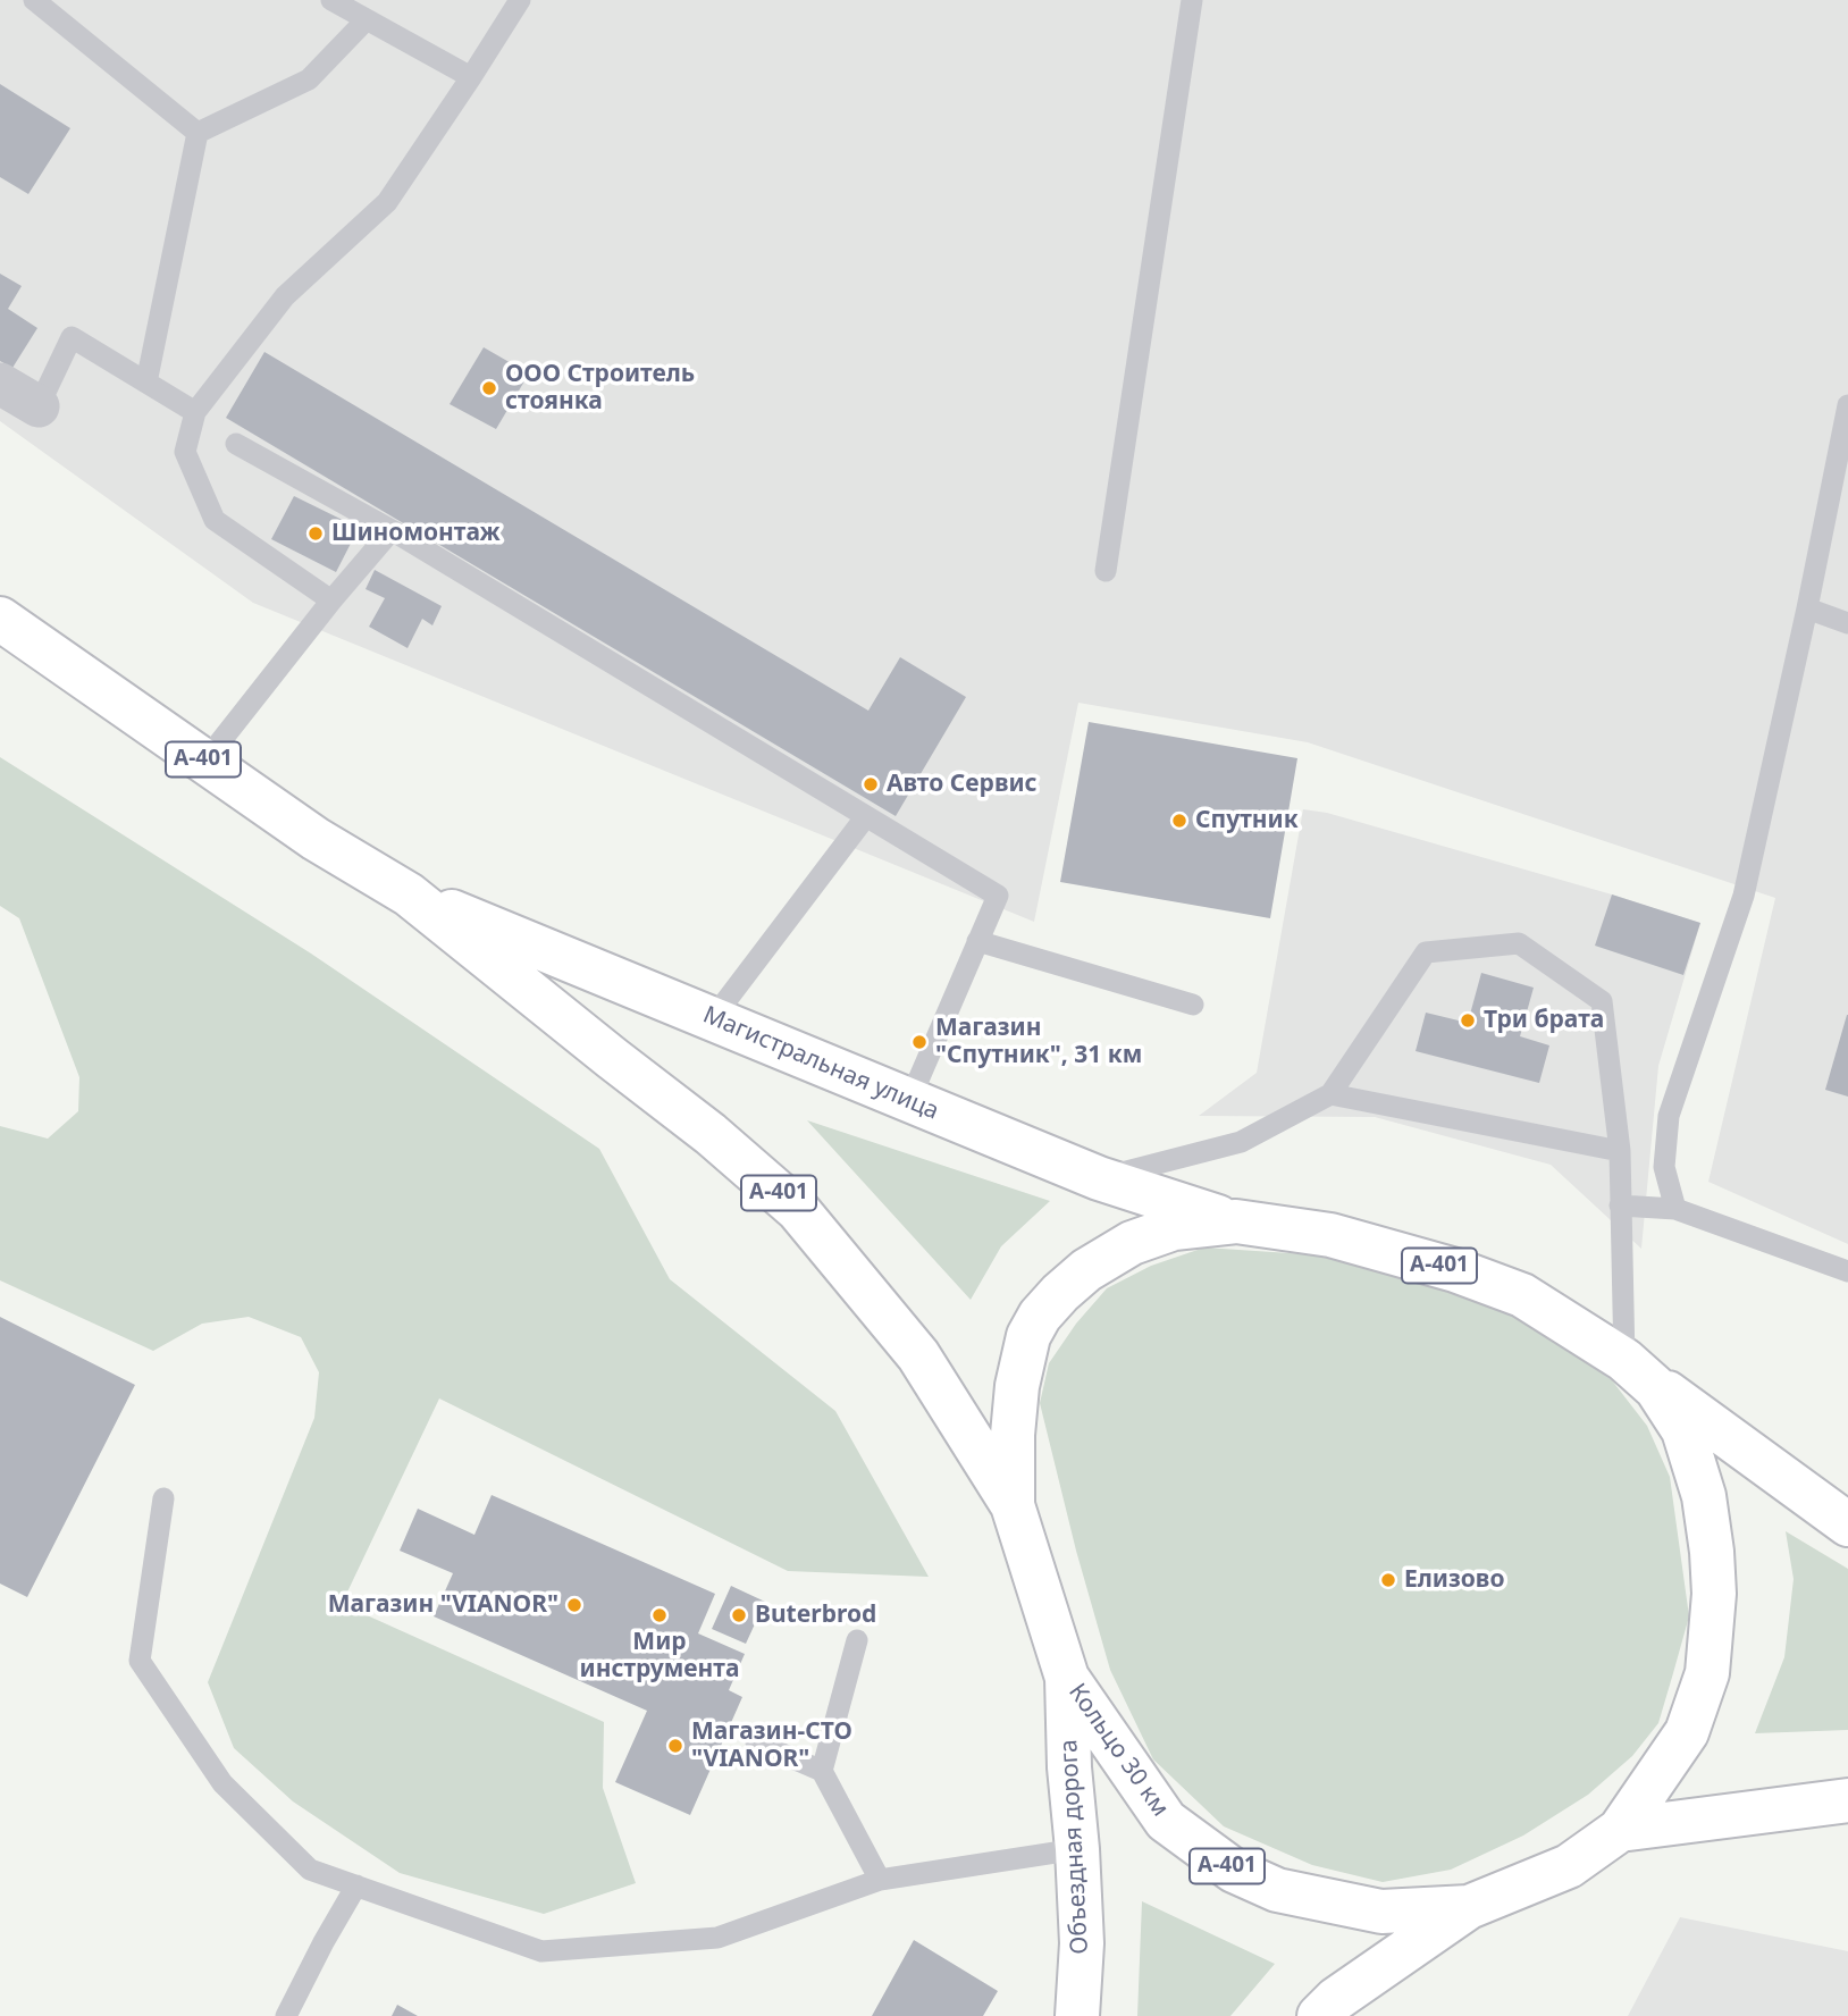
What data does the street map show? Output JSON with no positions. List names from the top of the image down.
{
  "streets": {
    "main road": [
      "А-401",
      "Магистральная улица",
      "Кольцо 30 км",
      "Объездная дорога"
    ]
  },
  "crossings": [
    ["А-401", "Кольцо 30 км"],
    ["Магистральная улица", "Кольцо 30 км"],
    ["Кольцо 30 км", "Объездная дорога"]
  ],
  "places": [
    "ООО Строитель стоянка",
    "Шиномонтаж",
    "Авто Сервис",
    "Спутник",
    "Три брата",
    "Магазин \"Спутник\", 31 км",
    "Елизово",
    "Магазин \"VIANOR\"",
    "Мир инструмента",
    "Buterbrod",
    "Магазин-СТО \"VIANOR\""
  ]
}
